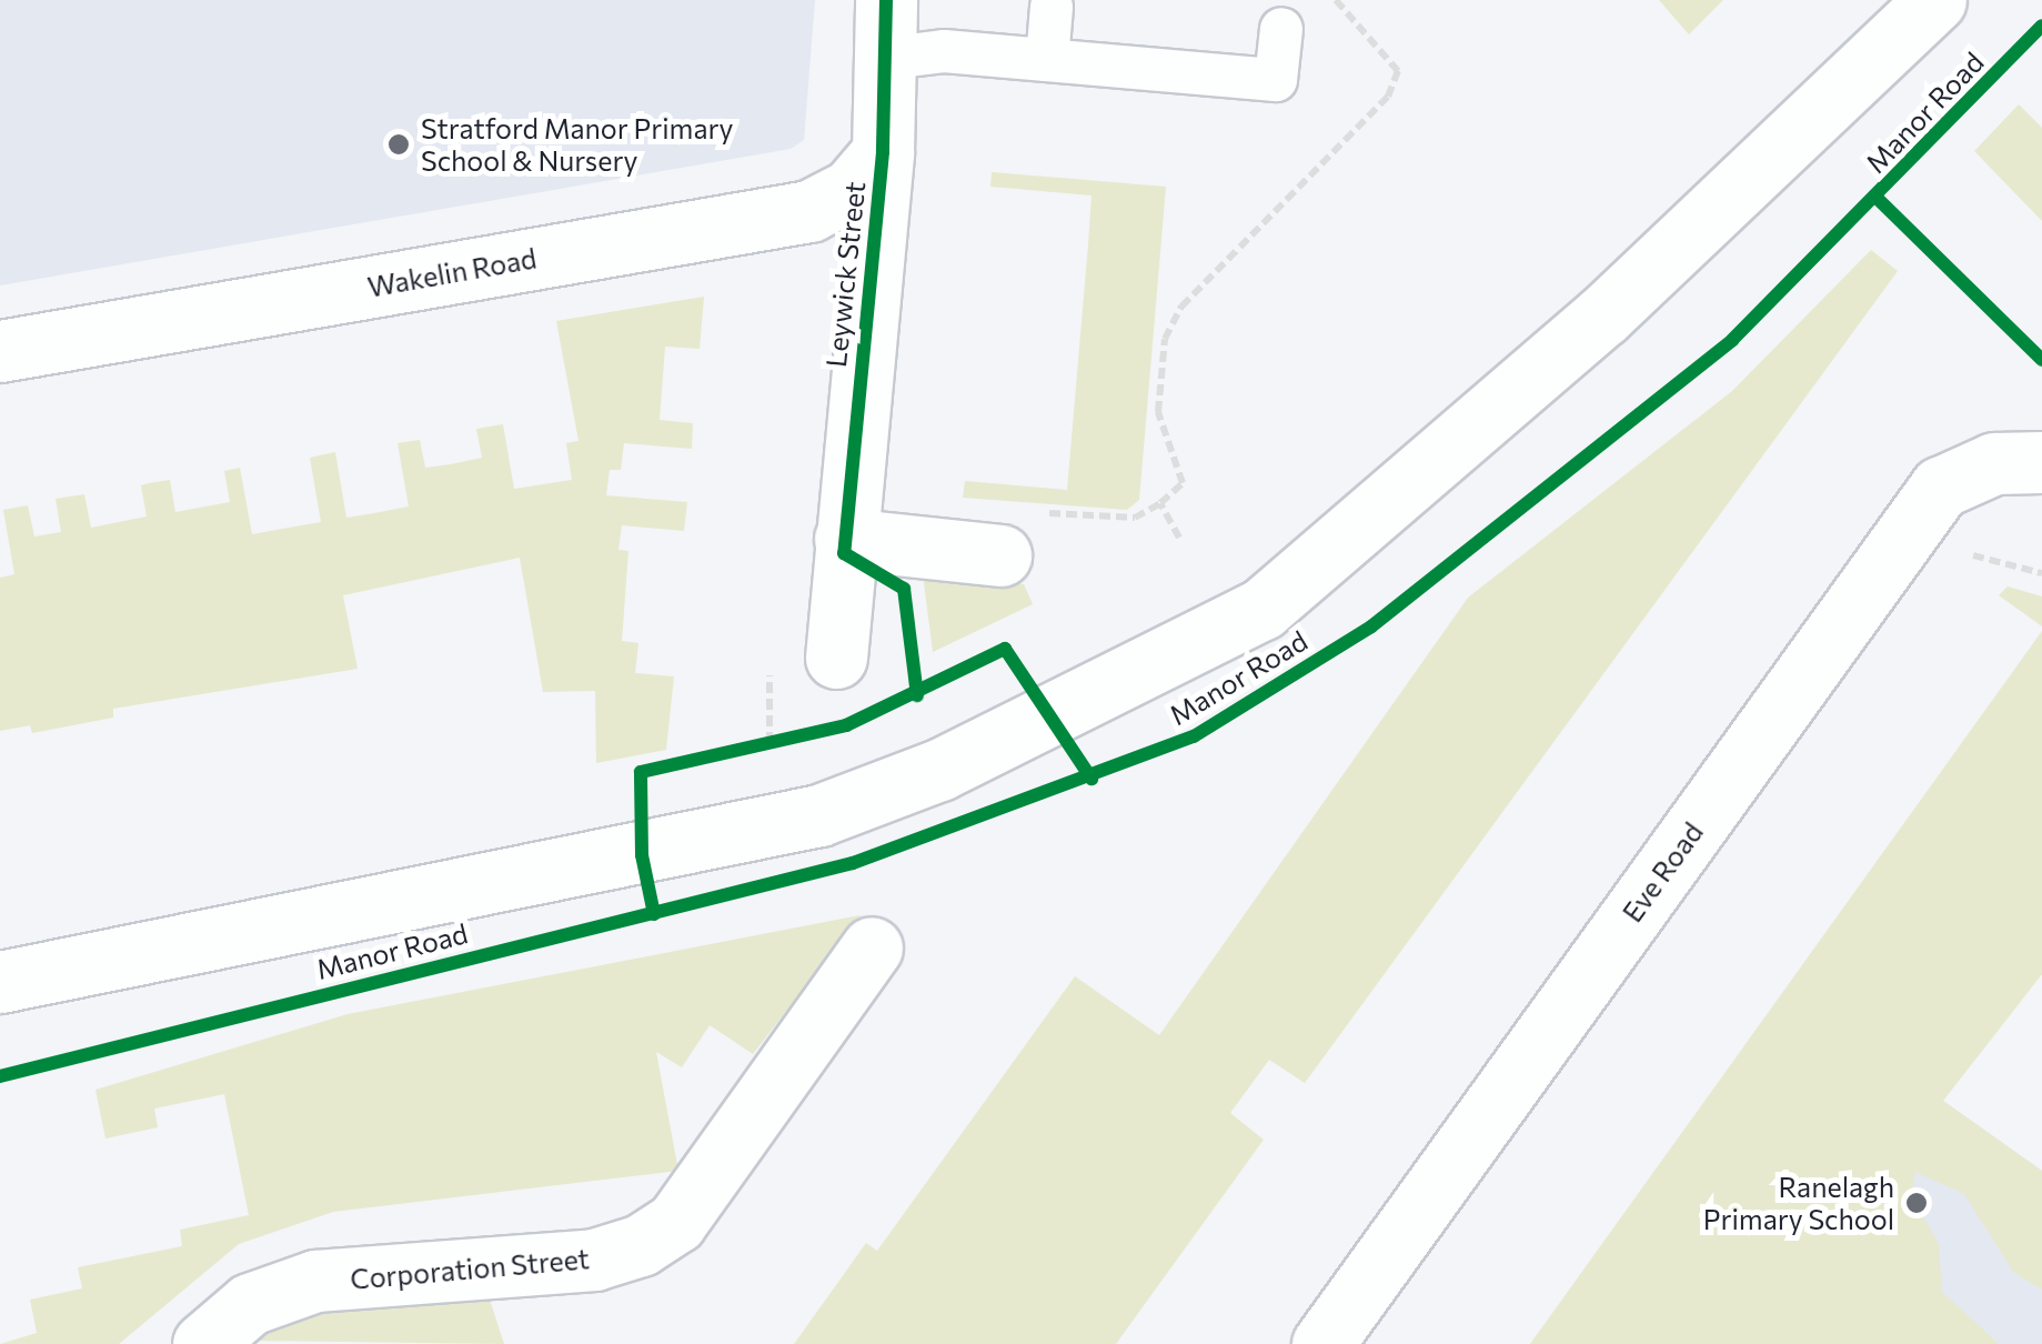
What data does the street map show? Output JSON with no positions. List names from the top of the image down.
{
  "streets": {
    "street": [
      "Manor Road",
      "Wakelin Road",
      "Leywick Street",
      "Eve Road",
      "Corporation Street"
    ]
  },
  "crossings": [
    ["Wakelin Road", "Leywick Street"]
  ],
  "places": ["Stratford Manor Primary School & Nursery", "Ranelagh Primary School"]
}
